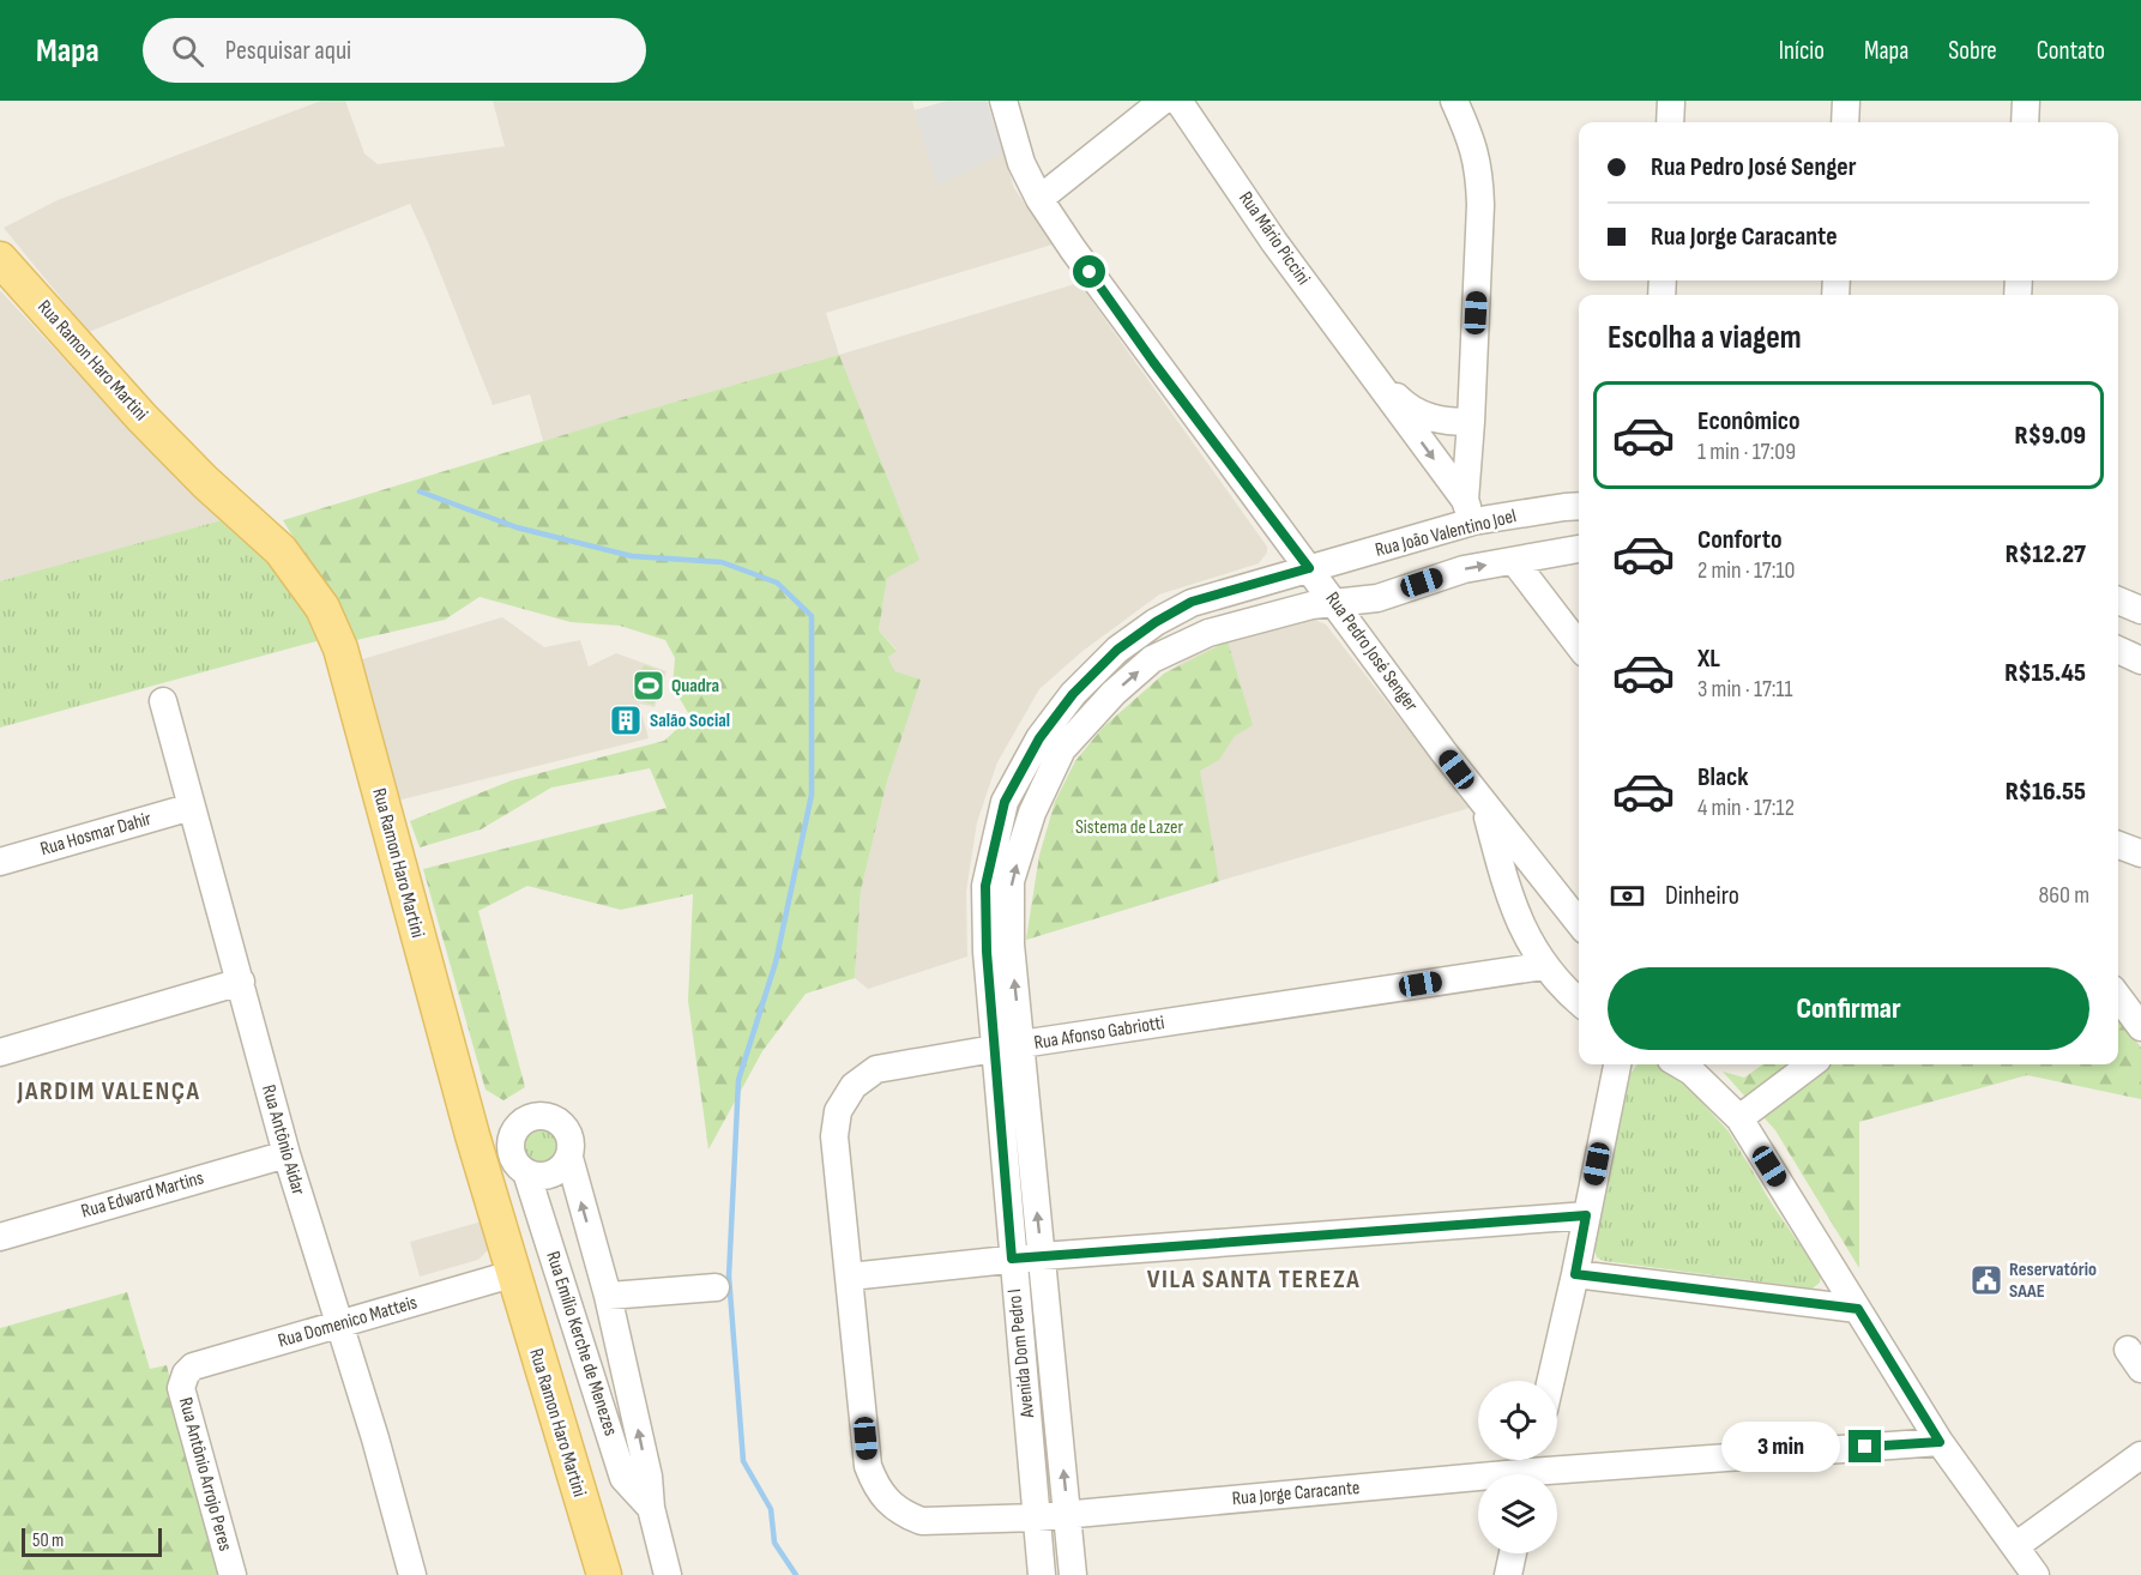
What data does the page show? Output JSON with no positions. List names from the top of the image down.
{
  "streets": {
    "main road": ["Rua Ramon Haro Martini"],
    "street": [
      "Rua Mário Piccini",
      "Rua João Valentino Joel",
      "Rua Pedro José Senger",
      "Rua Hosmar Dahir",
      "Rua Afonso Gabriotti",
      "Rua Antônio Aidar",
      "Rua Edward Martins",
      "Rua Domenico Matteis",
      "Rua Emílio Kerche de Menezes",
      "Avenida Dom Pedro I",
      "Rua Antônio Arrojo Peres",
      "Rua Jorge Caracante"
    ]
  },
  "crossings": [
    ["Rua Mário Piccini", "Rua João Valentino Joel"],
    ["Rua Ramon Haro Martini", "Rua Domenico Matteis"],
    ["Rua João Valentino Joel", "Rua Pedro José Senger"],
    ["Rua João Valentino Joel", "Avenida Dom Pedro I"],
    ["Rua Pedro José Senger", "Rua Afonso Gabriotti"],
    ["Rua Pedro José Senger", "Avenida Dom Pedro I"],
    ["Rua Hosmar Dahir", "Rua Antônio Aidar"],
    ["Rua Afonso Gabriotti", "Avenida Dom Pedro I"],
    ["Rua Afonso Gabriotti", "Rua Jorge Caracante"],
    ["Rua Antônio Aidar", "Rua Edward Martins"],
    ["Rua Antônio Aidar", "Rua Domenico Matteis"],
    ["Rua Domenico Matteis", "Rua Antônio Arrojo Peres"],
    ["Avenida Dom Pedro I", "Rua Jorge Caracante"]
  ],
  "districts": ["JARDIM VALENÇA", "VILA SANTA TEREZA"],
  "parks": ["Sistema de Lazer"],
  "places": {
    "sports": ["Quadra"],
    "building": ["Salão Social"],
    "public building": ["Reservatório SAAE"]
  },
  "scale_bar": "50 m",
  "page": {
    "header": "Mapa",
    "search": "Pesquisar aqui",
    "nav": [
      "Início",
      "Mapa",
      "Sobre",
      "Contato"
    ],
    "banner": ["Rua Pedro José Senger", "Rua Jorge Caracante"],
    "heading": "Escolha a viagem",
    "list": [
      {
        "name": "Econômico",
        "note": "1 min · 17:09",
        "value": "R$9.09"
      },
      {
        "name": "Conforto",
        "note": "2 min · 17:10",
        "value": "R$12.27"
      },
      {
        "name": "XL",
        "note": "3 min · 17:11",
        "value": "R$15.45"
      },
      {
        "name": "Black",
        "note": "4 min · 17:12",
        "value": "R$16.55"
      }
    ],
    "pay": ["Dinheiro", "860 m"],
    "buttons": "Confirmar",
    "bubble": "3 min",
    "scale": "50 m"
  }
}
